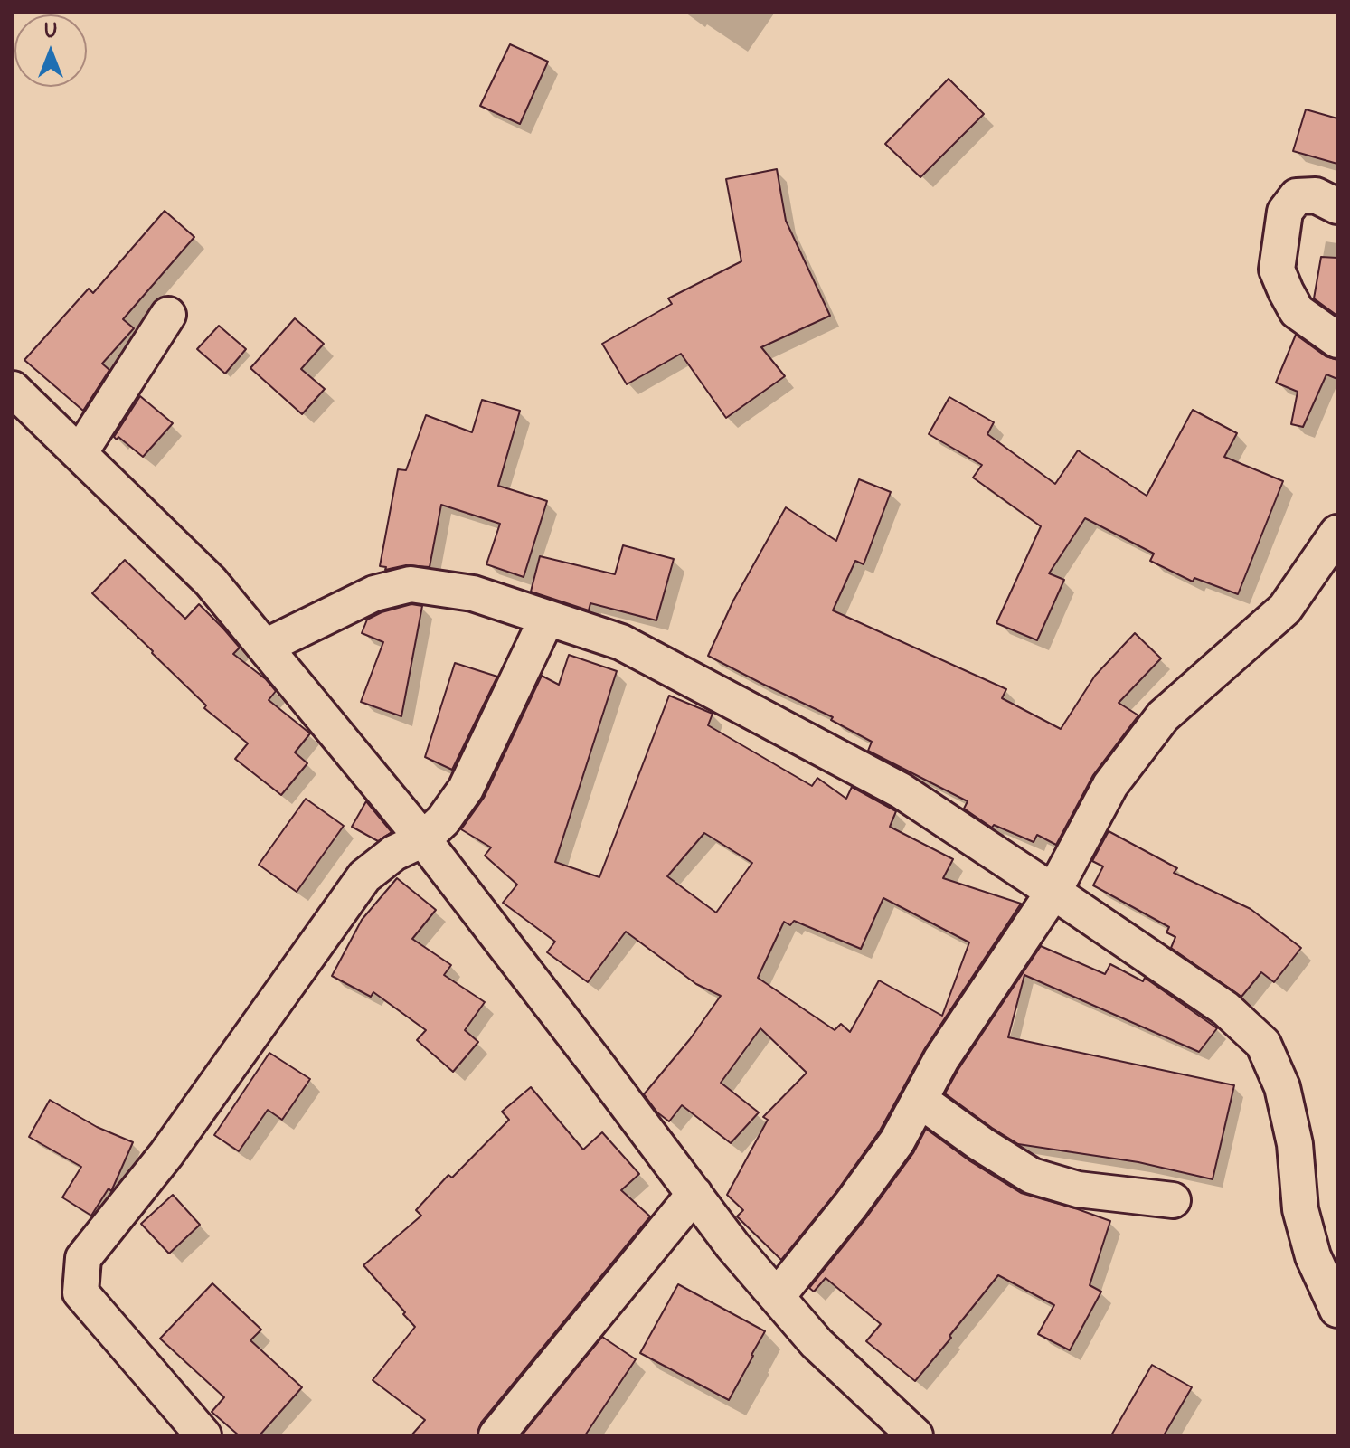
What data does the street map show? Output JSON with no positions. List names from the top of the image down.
{
  "north": "top"
}
